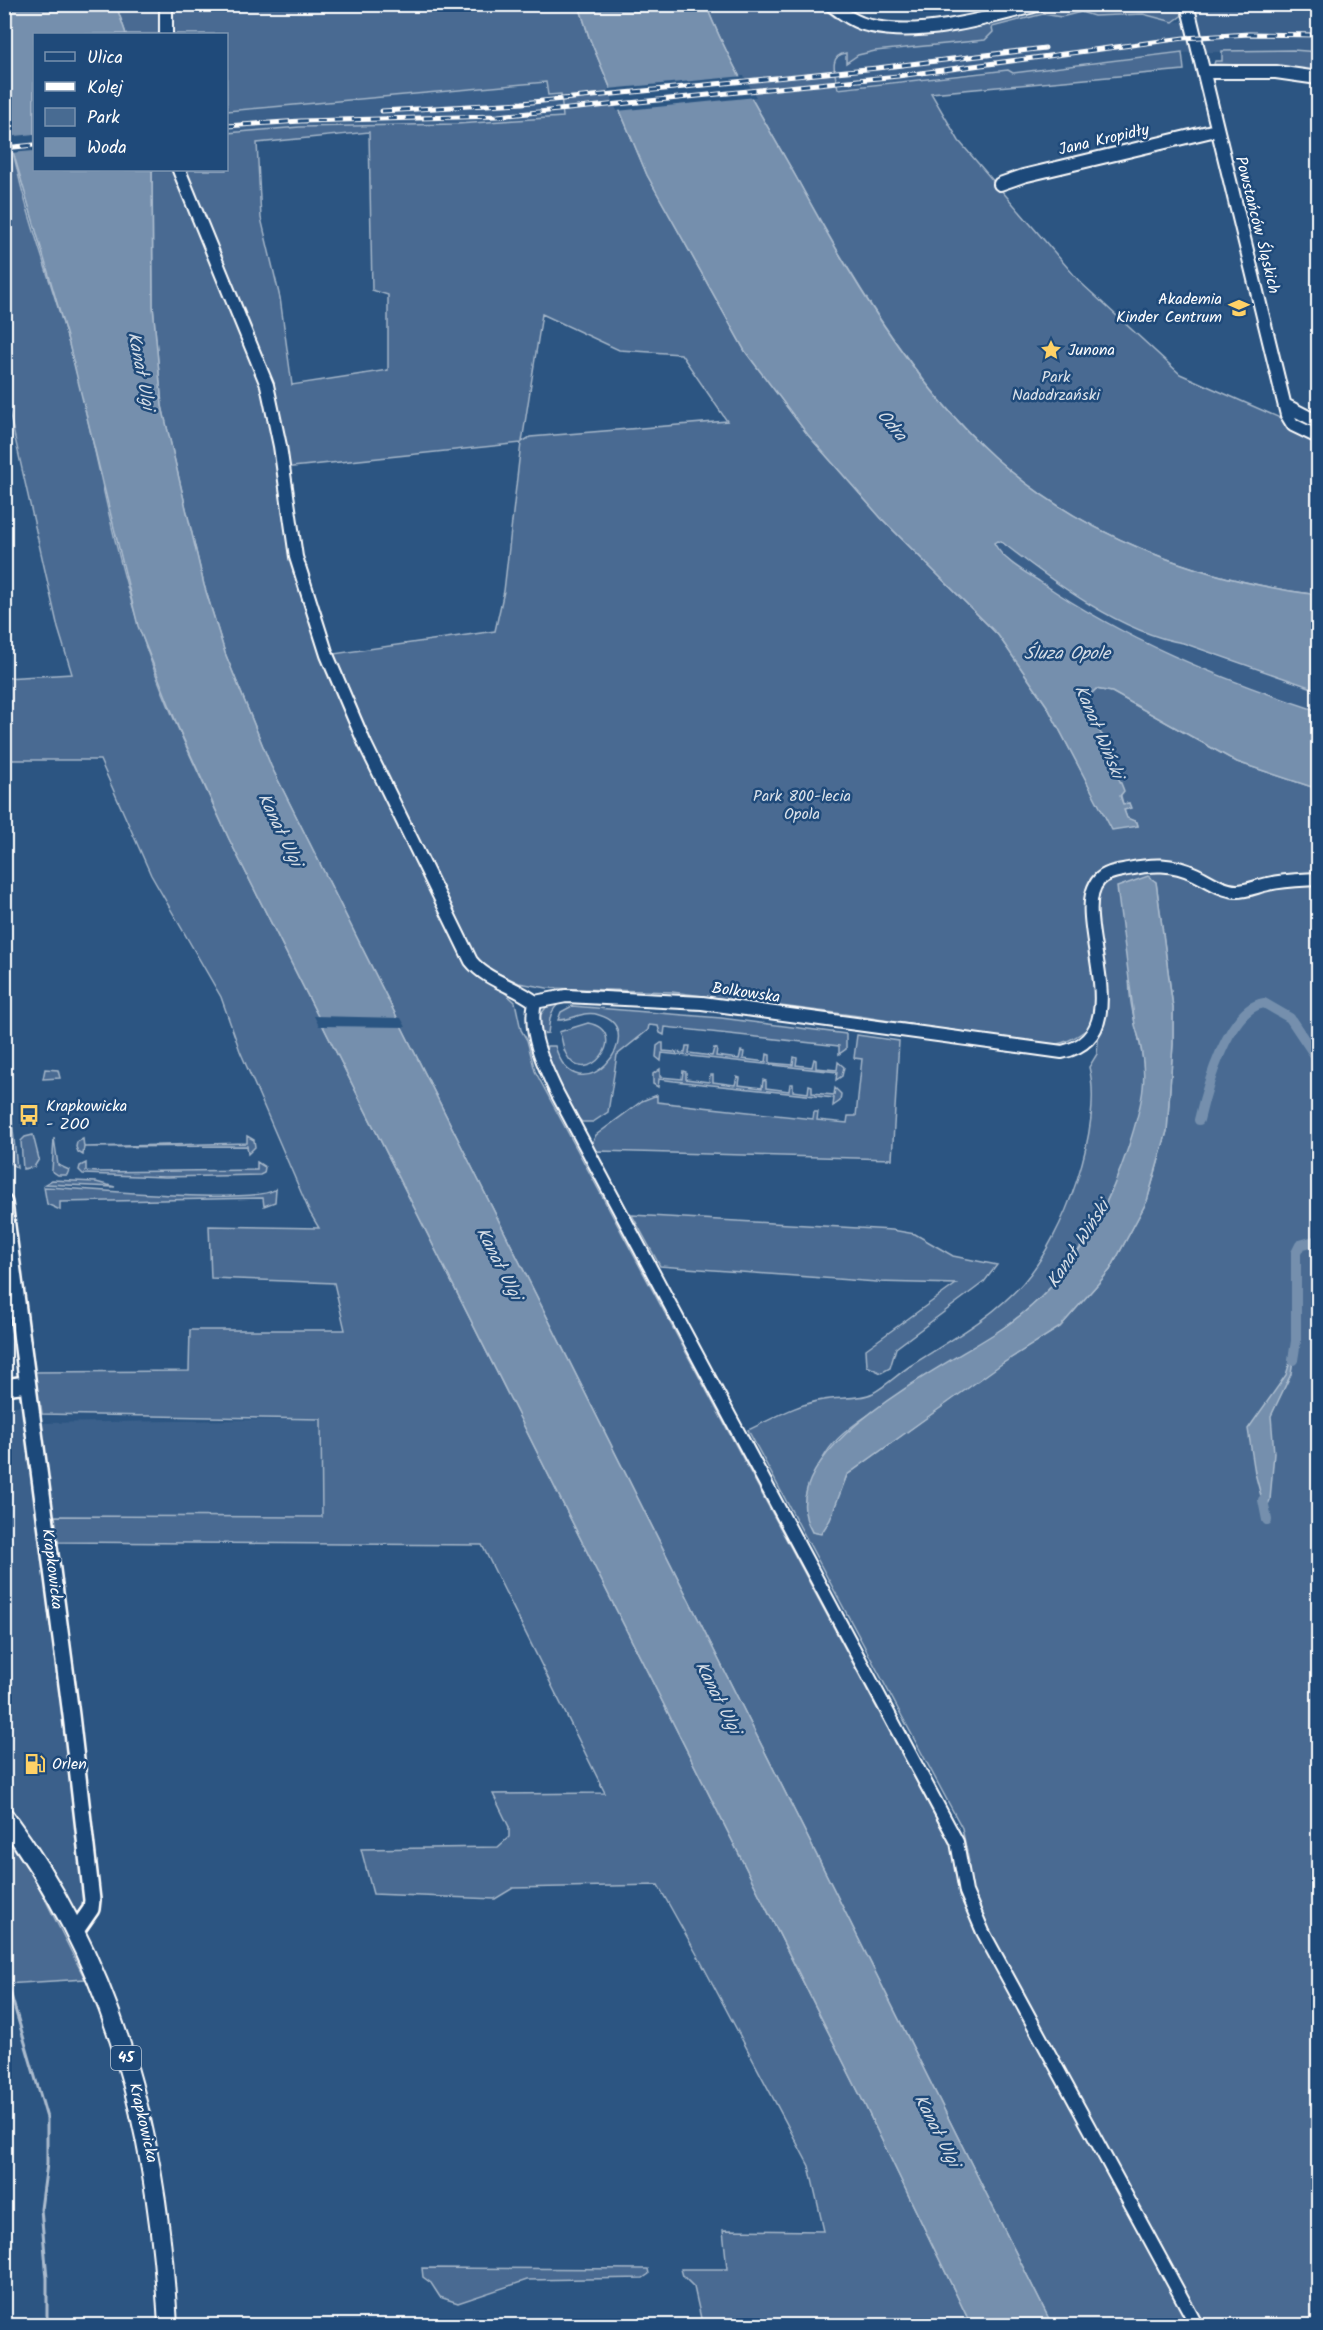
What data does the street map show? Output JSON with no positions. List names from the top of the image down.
{
  "streets": {
    "main road": ["Krapkowicka", "45"],
    "street": ["Jana Kropidły", "Powstańców Śląskich", "Bolkowska"]
  },
  "crossings": [
    ["Jana Kropidły", "Powstańców Śląskich"]
  ],
  "water": [
    "Kanał Ulgi",
    "Odra",
    "Śluza Opole",
    "Kanał Wiński"
  ],
  "parks": ["Park Nadodrzański", "Park 800-lecia Opola"],
  "places": {
    "school or university": ["Akademia Kinder Centrum"],
    "place": ["Junona"],
    "bus stop": ["Krapkowicka - ZOO"],
    "fuel station": ["Orlen"]
  },
  "legend": [
    "Ulica",
    "Kolej",
    "Park",
    "Woda"
  ]
}
